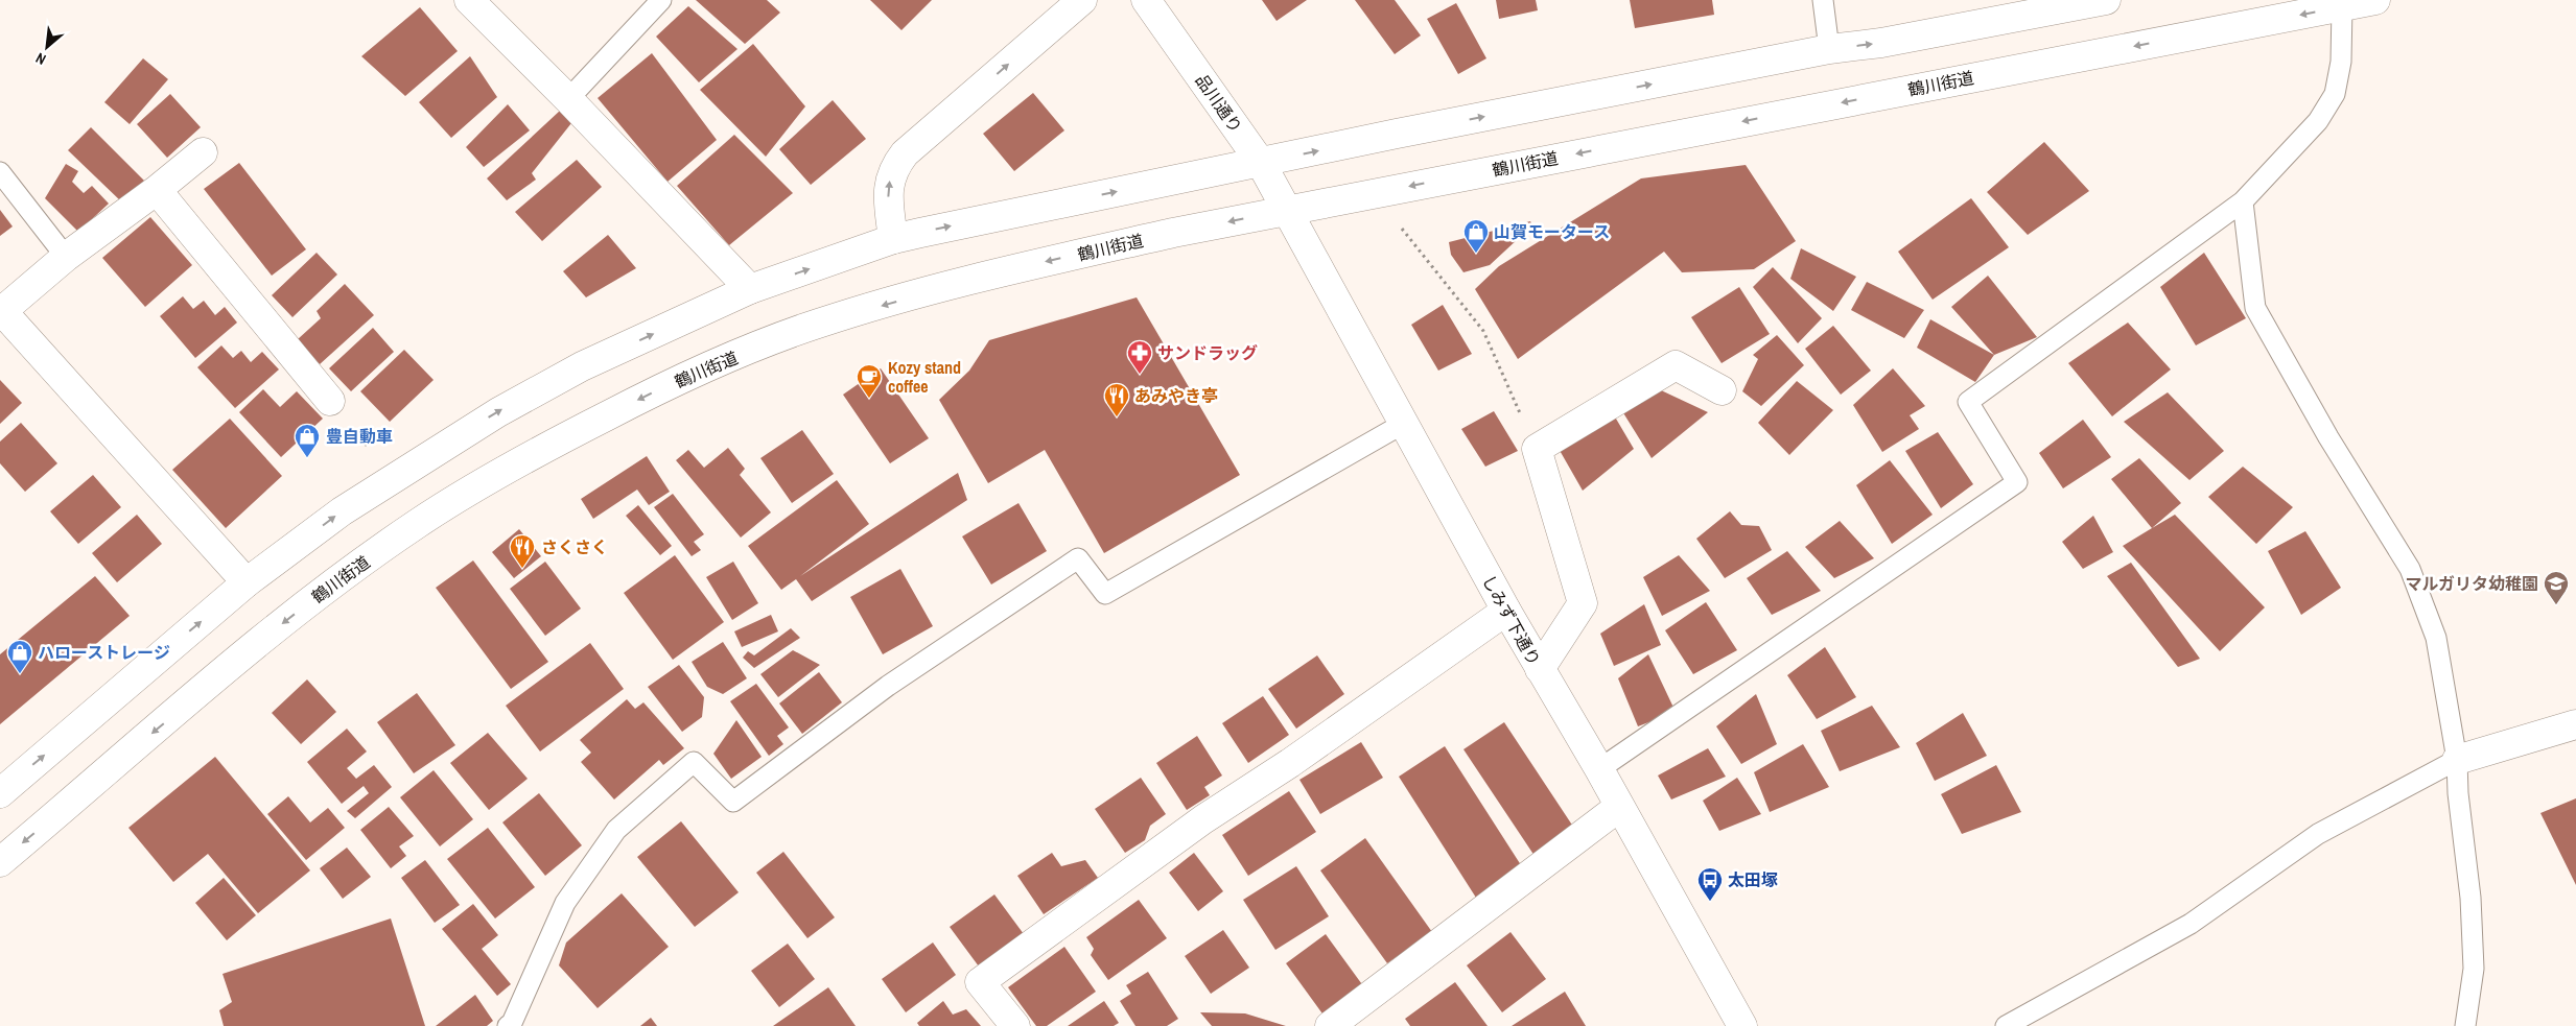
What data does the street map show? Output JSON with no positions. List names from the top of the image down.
{
  "streets": {
    "main road": ["鶴川街道", "品川通り", "しみず下通り"]
  },
  "crossings": [
    ["鶴川街道", "品川通り"],
    ["鶴川街道", "しみず下通り"],
    ["品川通り", "しみず下通り"]
  ],
  "places": {
    "shop": ["山賀モータース", "豊自動車", "ハローストレージ"],
    "pharmacy": ["サンドラッグ"],
    "cafe": ["Kozy stand coffee"],
    "restaurant": ["あみやき亭", "さくさく"],
    "school or university": ["マルガリタ幼稚園"],
    "bus stop": ["太田塚"]
  },
  "north": "bottom left"
}
